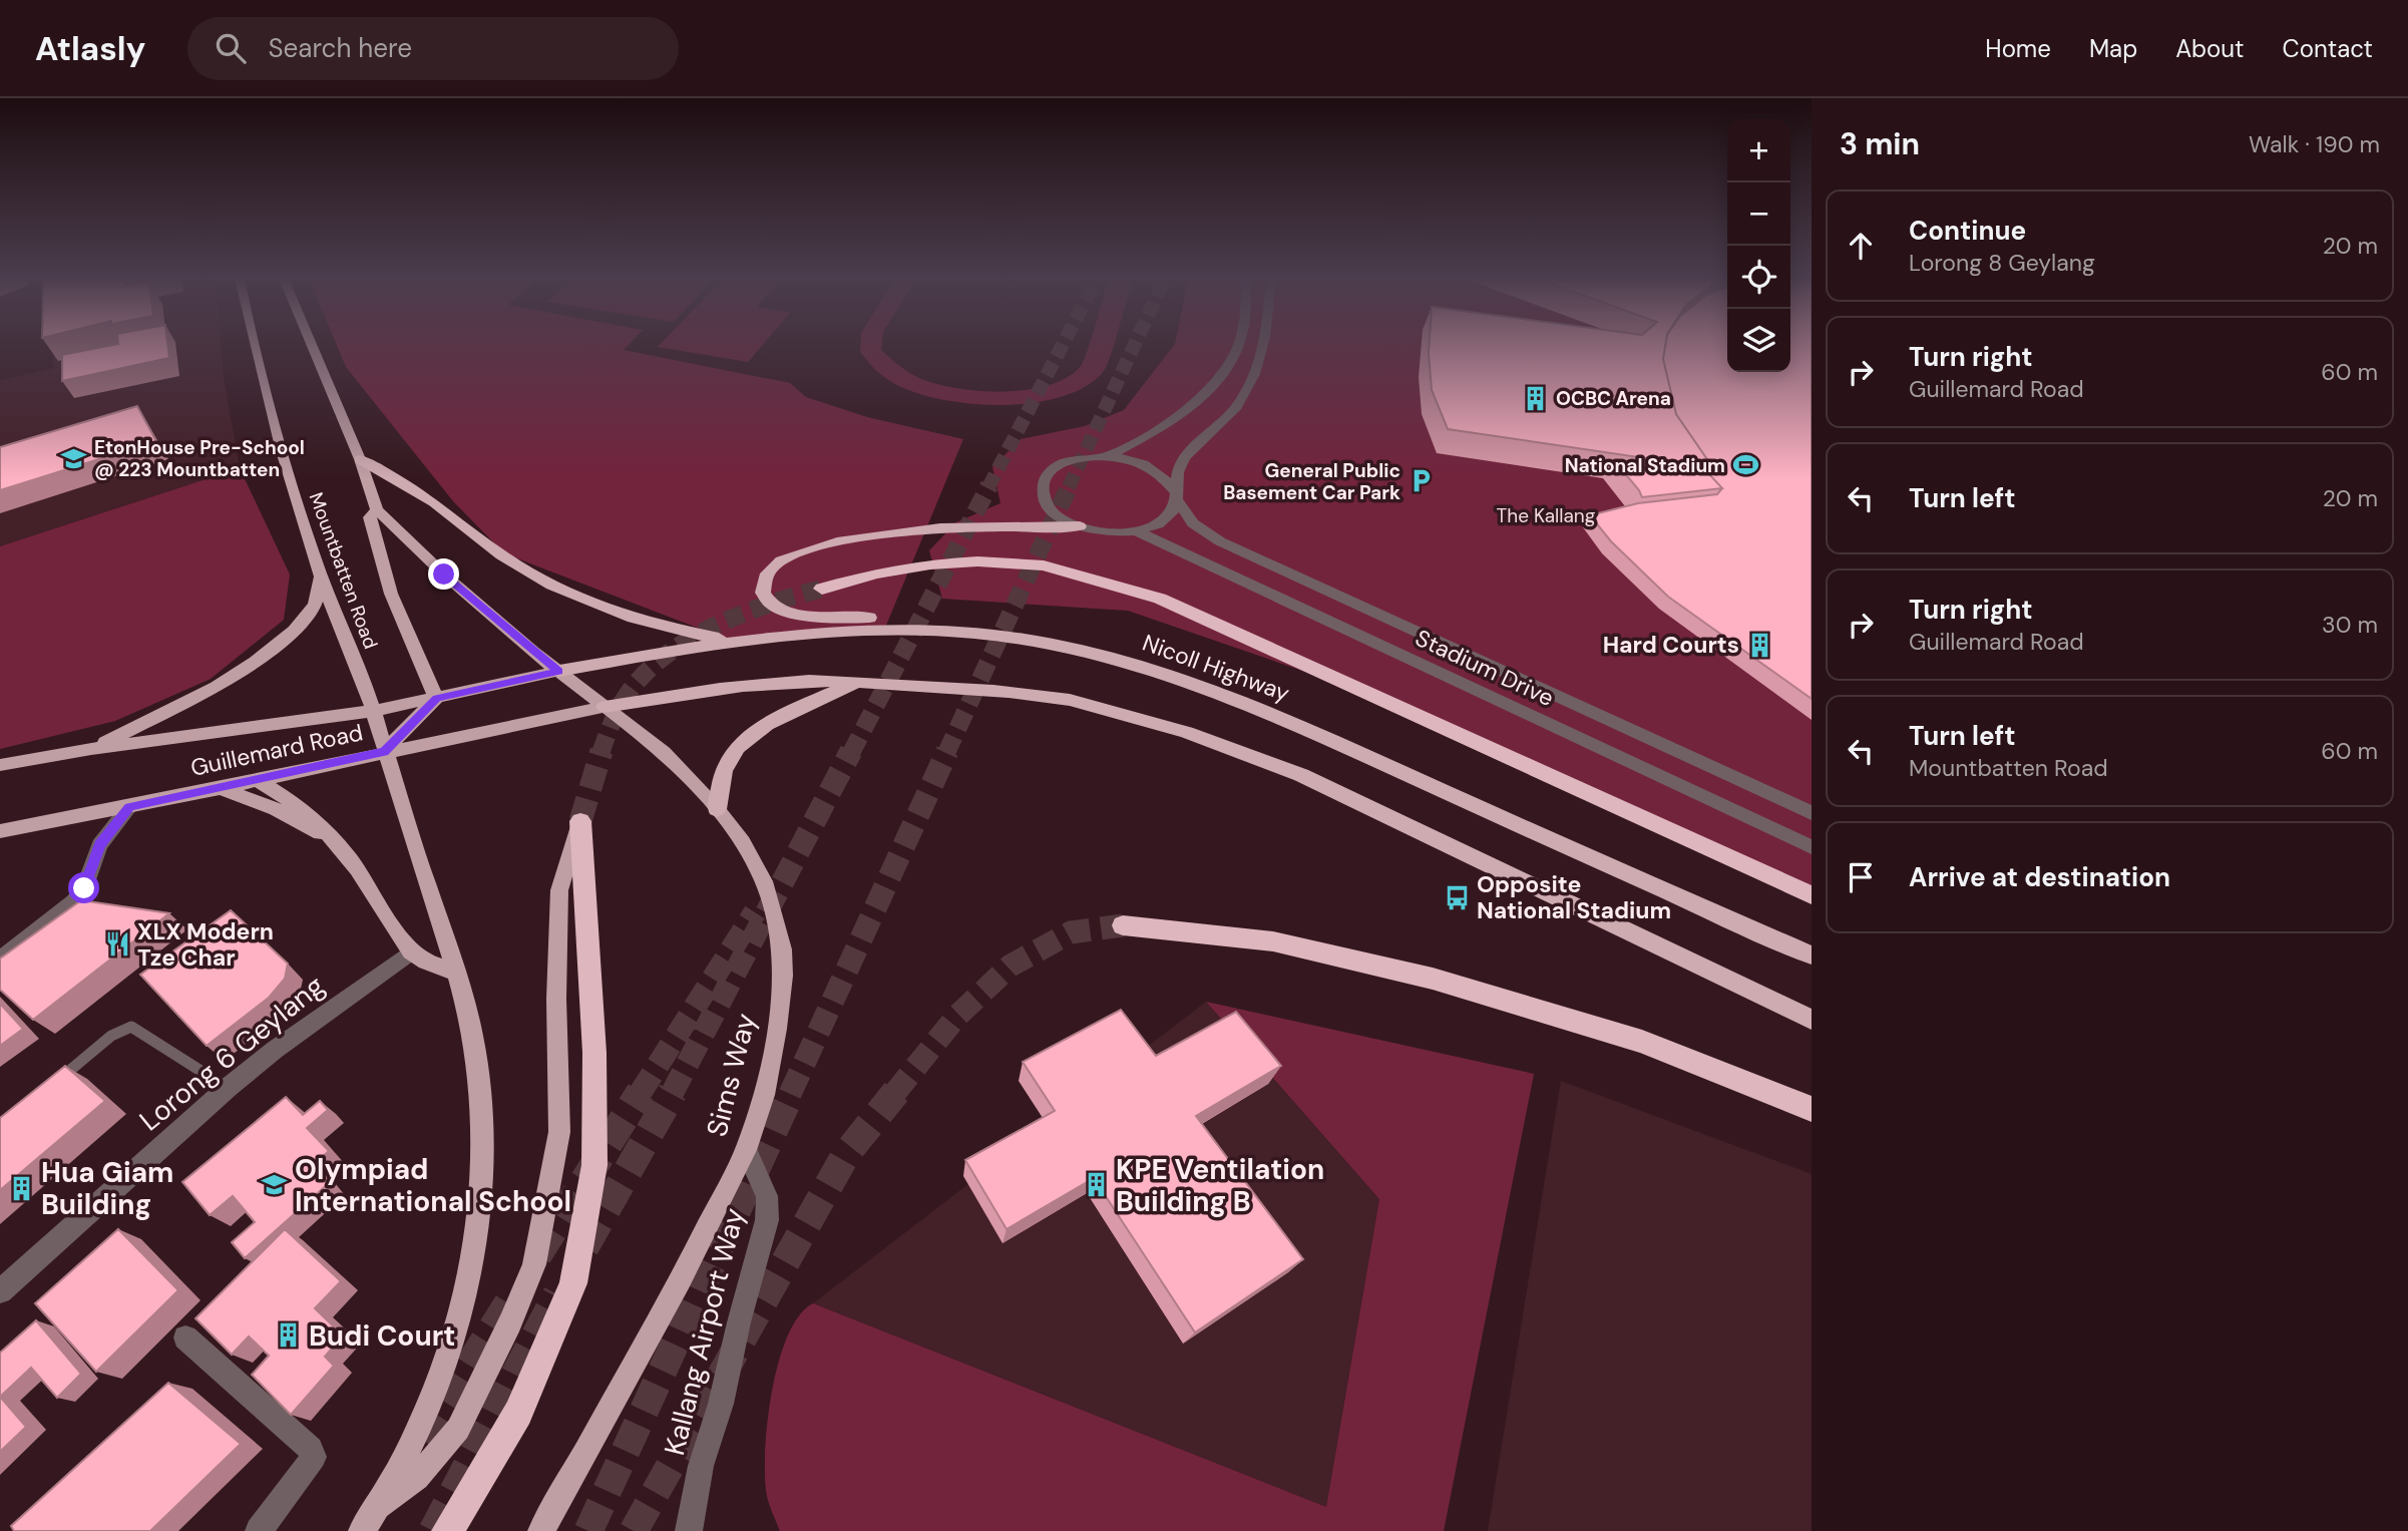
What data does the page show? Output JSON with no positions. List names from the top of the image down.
{
  "streets": {
    "highway": ["Nicoll Highway"],
    "main road": ["Mountbatten Road", "Guillemard Road", "Sims Way"],
    "street": ["Stadium Drive", "Lorong 6 Geylang", "Kallang Airport Way"]
  },
  "crossings": [
    ["Mountbatten Road", "Guillemard Road"],
    ["Nicoll Highway", "Guillemard Road"],
    ["Nicoll Highway", "Sims Way"],
    ["Guillemard Road", "Sims Way"],
    ["Sims Way", "Kallang Airport Way"]
  ],
  "parks": ["The Kallang"],
  "places": {
    "building": [
      "OCBC Arena",
      "Hard Courts",
      "KPE Ventilation Building B",
      "Hua Giam Building",
      "Budi Court"
    ],
    "school or university": ["EtonHouse Pre-School @ 223 Mountbatten", "Olympiad International School"],
    "sports": ["National Stadium"],
    "parking": ["General Public Basement Car Park"],
    "bus stop": ["Opposite National Stadium"],
    "restaurant": ["XLX Modern Tze Char"]
  },
  "page": {
    "header": "Atlasly",
    "search": "Search here",
    "nav": [
      "Home",
      "Map",
      "About",
      "Contact"
    ],
    "heading": ["3 min", "Walk · 190 m"],
    "map_buttons": ["+", "−"],
    "list": [
      ["Continue", "Lorong 8 Geylang", "20 m"],
      ["Turn right", "Guillemard Road", "60 m"],
      ["Turn left", "20 m"],
      ["Turn right", "Guillemard Road", "30 m"],
      ["Turn left", "Mountbatten Road", "60 m"],
      "Arrive at destination"
    ]
  }
}
